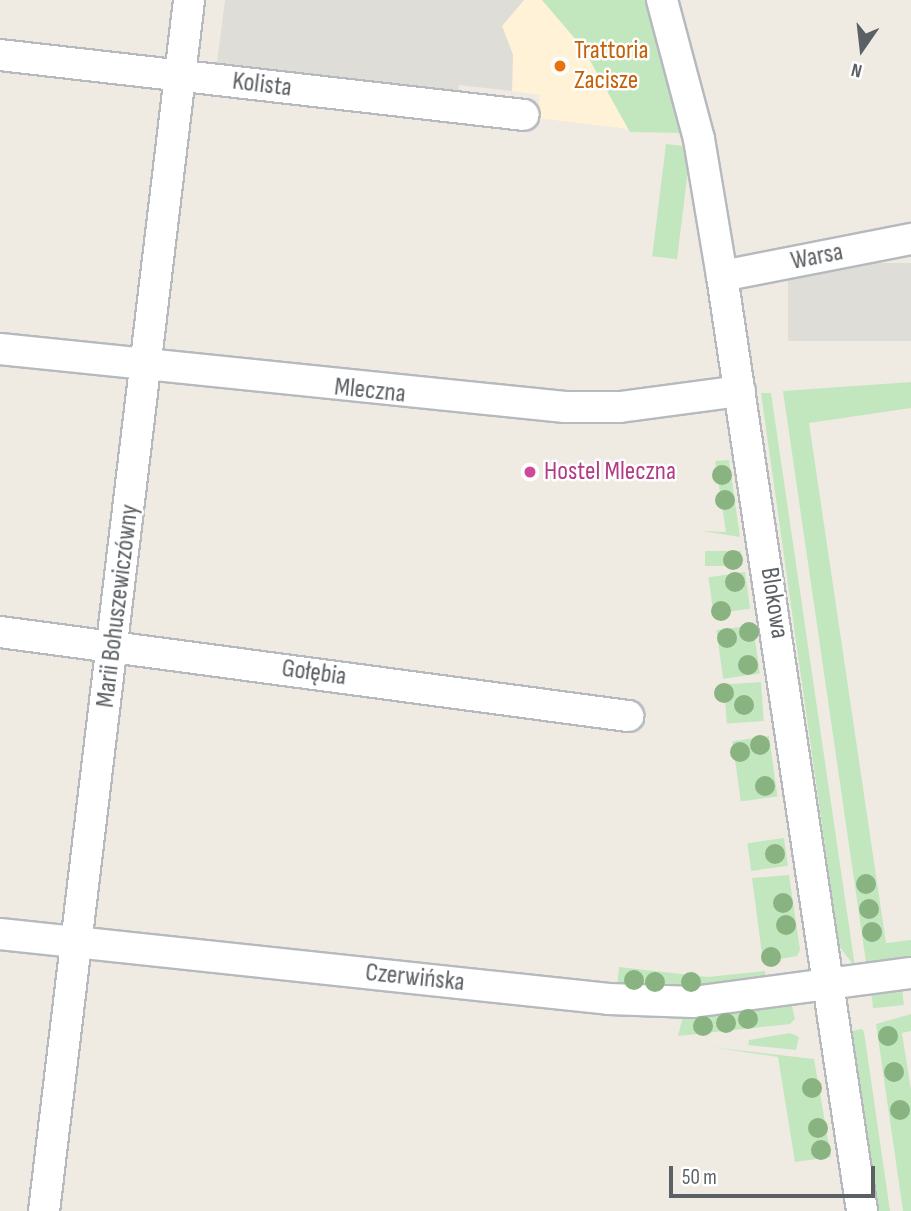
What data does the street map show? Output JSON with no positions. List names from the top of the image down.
{
  "streets": {
    "street": [
      "Kolista",
      "Warsa",
      "Mleczna",
      "Blokowa",
      "Marii Bohuszewiczówny",
      "Gołębia",
      "Czerwińska"
    ]
  },
  "crossings": [
    ["Kolista", "Marii Bohuszewiczówny"],
    ["Warsa", "Blokowa"],
    ["Mleczna", "Blokowa"],
    ["Mleczna", "Marii Bohuszewiczówny"],
    ["Blokowa", "Czerwińska"],
    ["Marii Bohuszewiczówny", "Gołębia"],
    ["Marii Bohuszewiczówny", "Czerwińska"]
  ],
  "places": ["Trattoria Zacisze", "Hostel Mleczna"],
  "scale_bar": "50 m",
  "north": "bottom"
}
